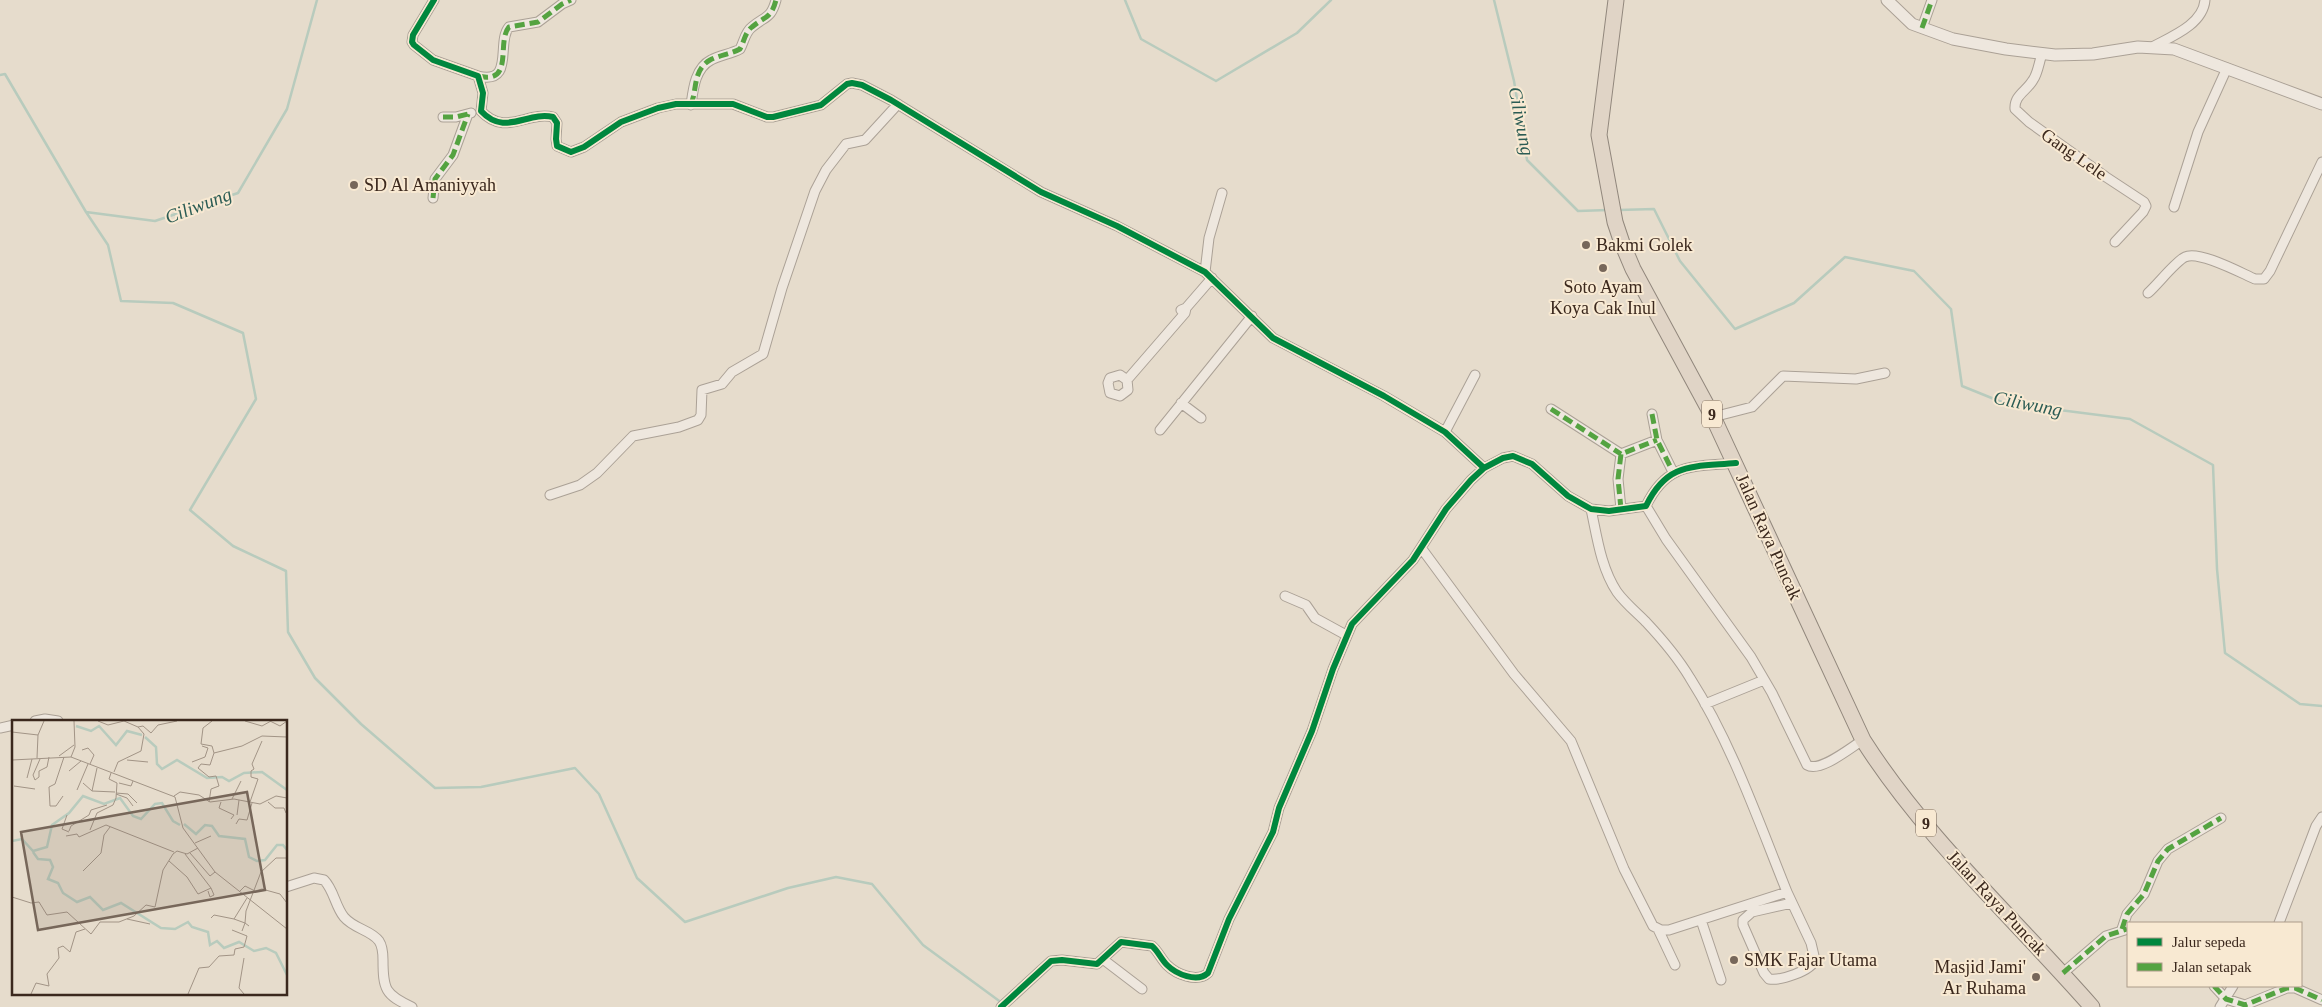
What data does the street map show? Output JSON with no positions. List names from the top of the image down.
{
  "streets": {
    "highway": ["9", "Jalan Raya Puncak"],
    "street": ["Gang Lele"]
  },
  "water": ["Ciliwung"],
  "places": [
    "SD Al Amaniyyah",
    "Bakmi Golek",
    "Soto Ayam Koya Cak Inul",
    "SMK Fajar Utama",
    "Masjid Jami' Ar Ruhama"
  ],
  "legend": ["Jalur sepeda", "Jalan setapak"]
}
